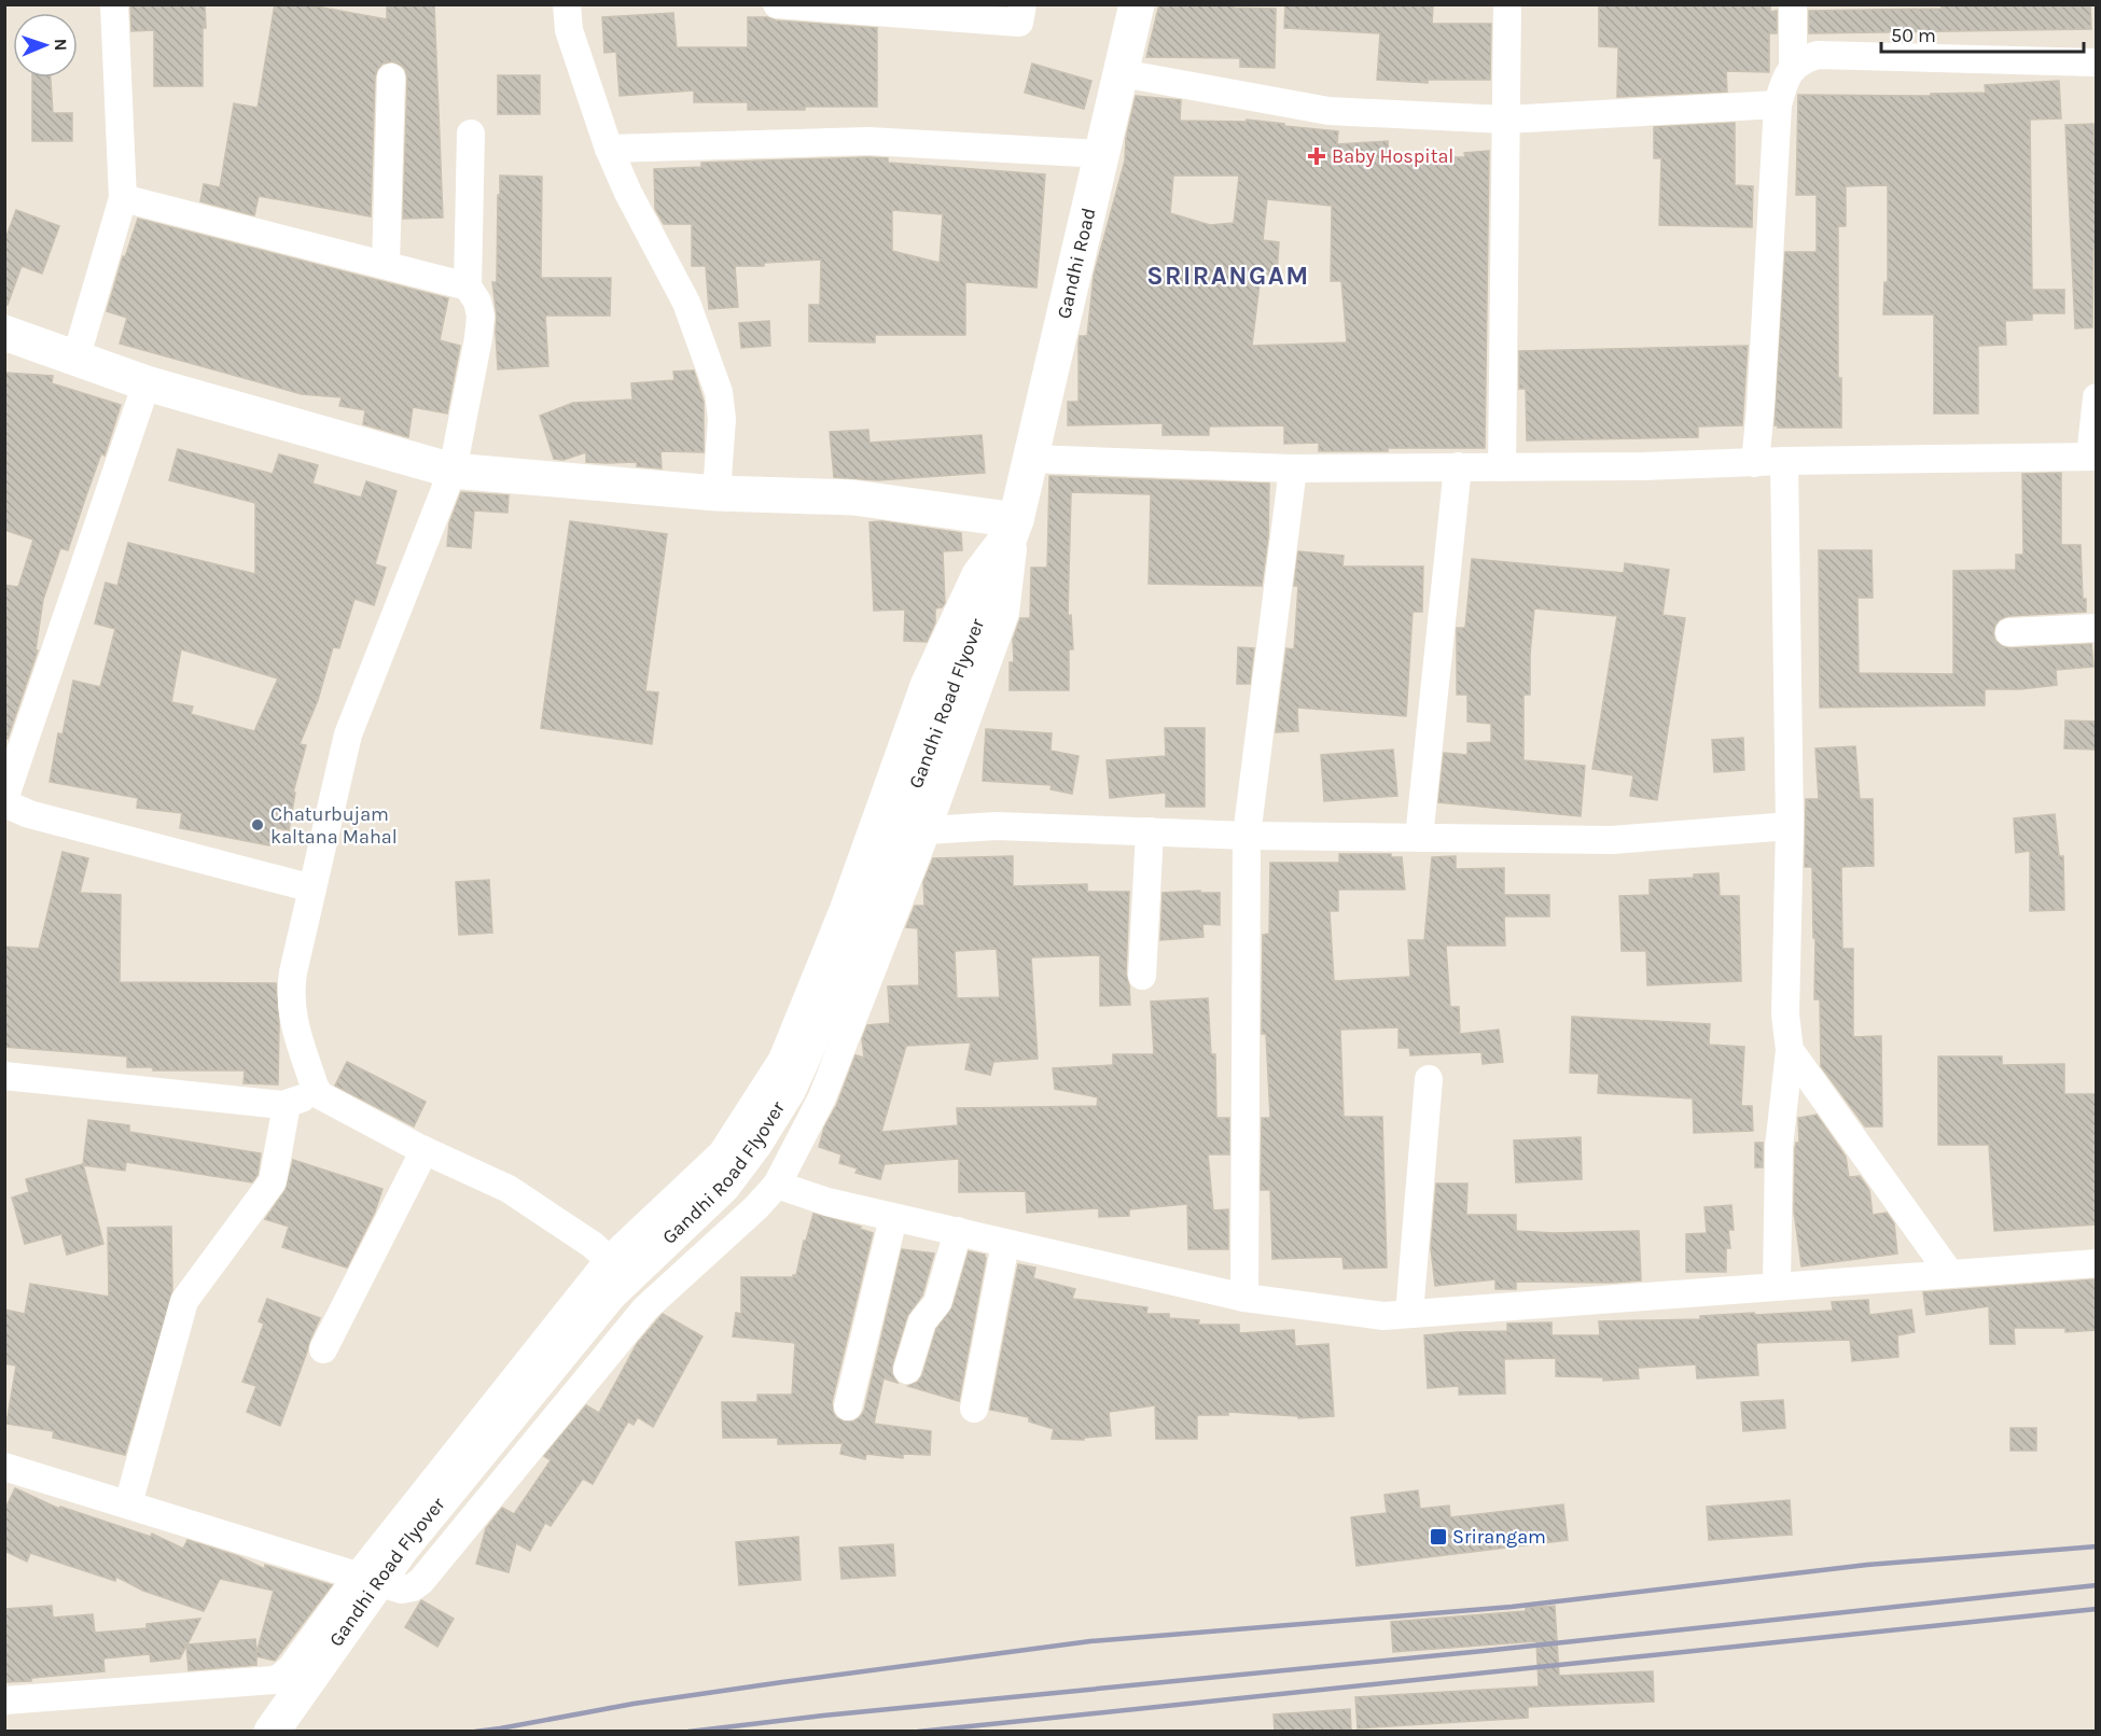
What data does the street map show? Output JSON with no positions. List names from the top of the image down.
{
  "streets": {
    "main road": ["Gandhi Road", "Gandhi Road Flyover"]
  },
  "crossings": [
    ["Gandhi Road", "Gandhi Road Flyover"]
  ],
  "districts": ["SRIRANGAM"],
  "places": {
    "health": ["Baby Hospital"],
    "other": ["Chaturbujam kaltana Mahal"],
    "transit": ["Srirangam"]
  },
  "scale_bar": "50 m",
  "north": "right"
}
